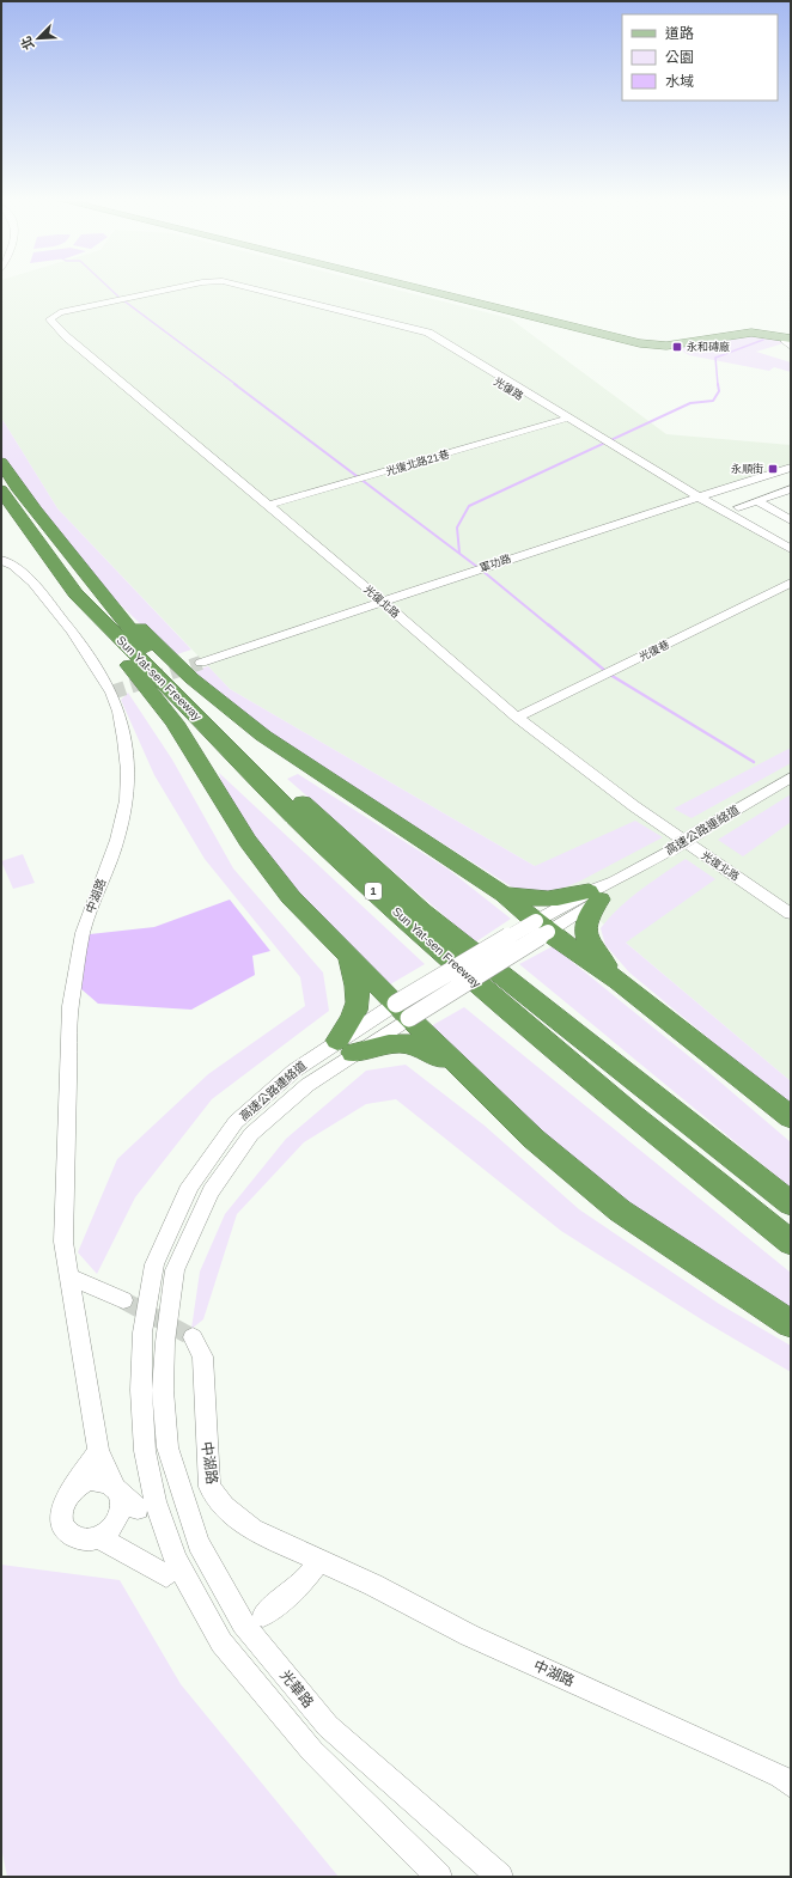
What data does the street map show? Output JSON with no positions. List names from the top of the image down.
{
  "streets": {
    "highway": ["Sun Yat-sen Freeway", "1"],
    "street": [
      "光復路",
      "光復北路21巷",
      "軍功路",
      "光復北路",
      "光復巷",
      "高速公路連絡道",
      "中湖路",
      "光華路"
    ]
  },
  "crossings": [
    ["光復路", "光復北路21巷"],
    ["光復路", "軍功路"],
    ["光復路", "光復北路"],
    ["光復北路21巷", "光復北路"],
    ["軍功路", "光復北路"],
    ["光復北路", "光復巷"],
    ["高速公路連絡道", "光華路"]
  ],
  "places": {
    "transit": ["永和磚廠", "永順街"]
  },
  "legend": ["道路", "公園", "水域"],
  "north": "bottom left"
}
